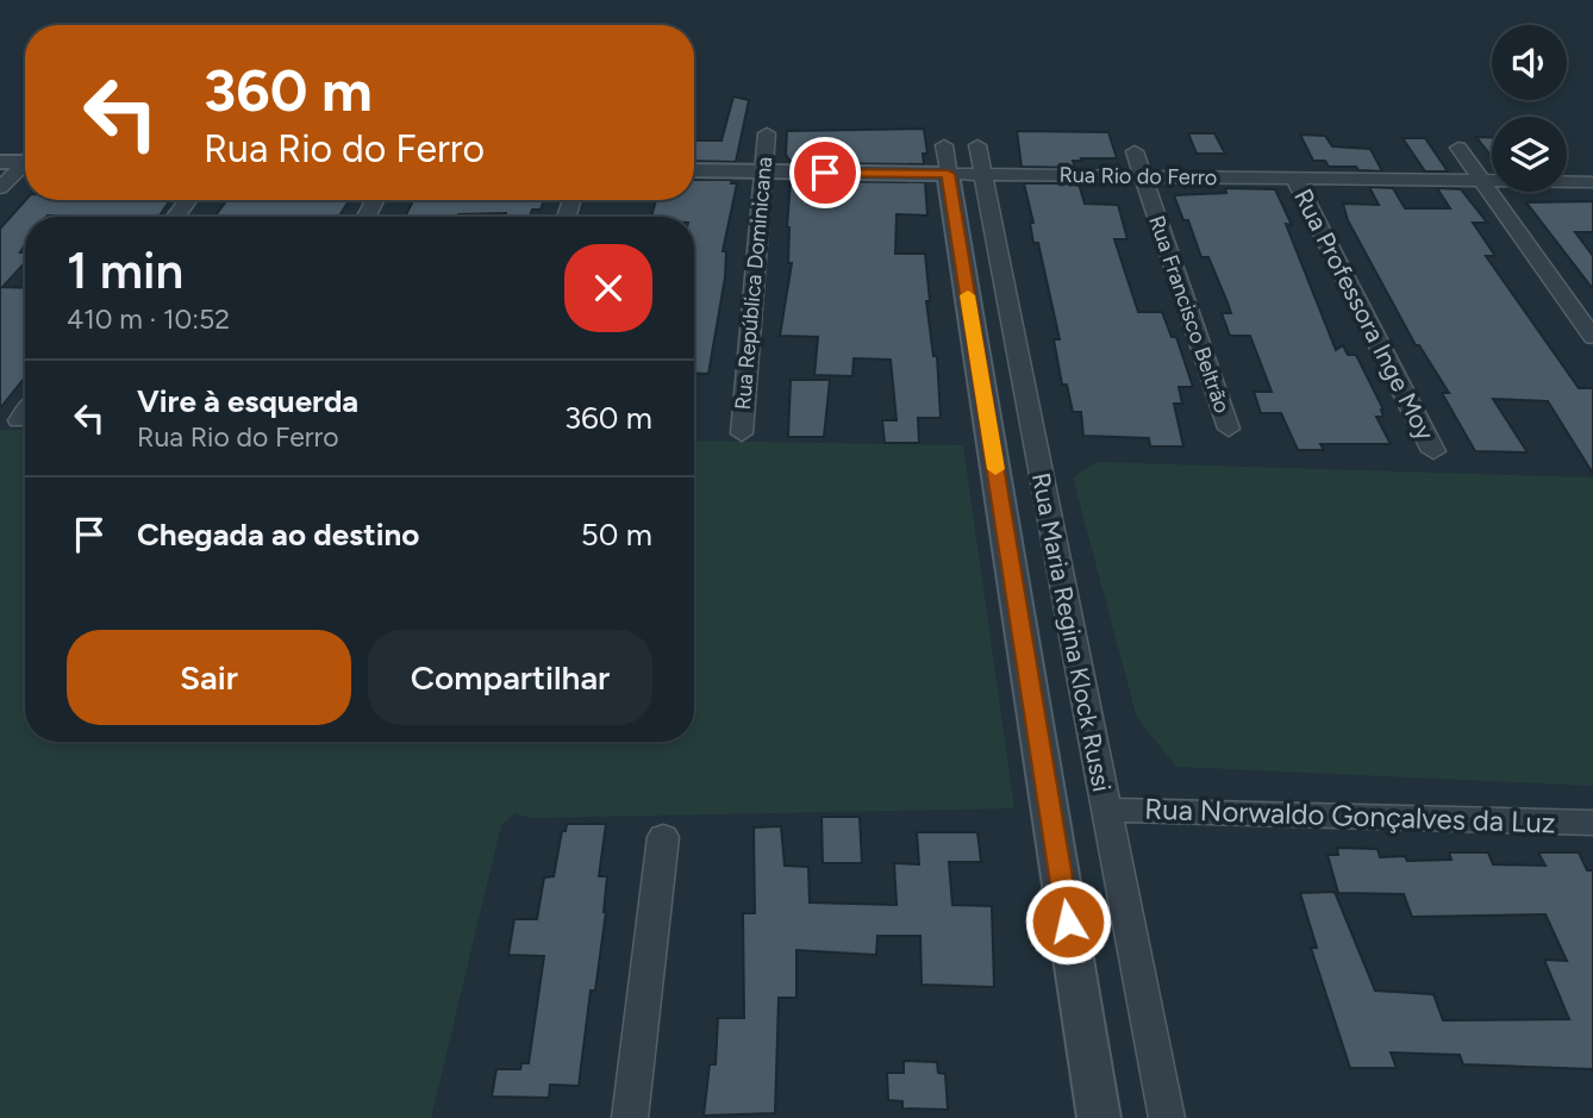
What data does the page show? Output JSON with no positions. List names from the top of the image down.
{
  "streets": {
    "street": [
      "Rua Rio do Ferro",
      "Rua República Dominicana",
      "Rua Francisco Beltrão",
      "Rua Professora Inge Moy",
      "Rua Maria Regina Klock Russi",
      "Rua Norwaldo Gonçalves da Luz"
    ]
  },
  "crossings": [
    ["Rua Rio do Ferro", "Rua República Dominicana"],
    ["Rua Rio do Ferro", "Rua Francisco Beltrão"],
    ["Rua Rio do Ferro", "Rua Professora Inge Moy"],
    ["Rua Rio do Ferro", "Rua Maria Regina Klock Russi"],
    ["Rua Maria Regina Klock Russi", "Rua Norwaldo Gonçalves da Luz"]
  ],
  "page": {
    "turn": ["360 m", "Rua Rio do Ferro"],
    "heading": ["1 min", "410 m · 10:52"],
    "list": [
      {
        "name": "Vire à esquerda",
        "note": "Rua Rio do Ferro",
        "value": "360 m"
      },
      {
        "name": "Chegada ao destino",
        "value": "50 m"
      }
    ],
    "buttons": ["Sair", "Compartilhar"]
  }
}
